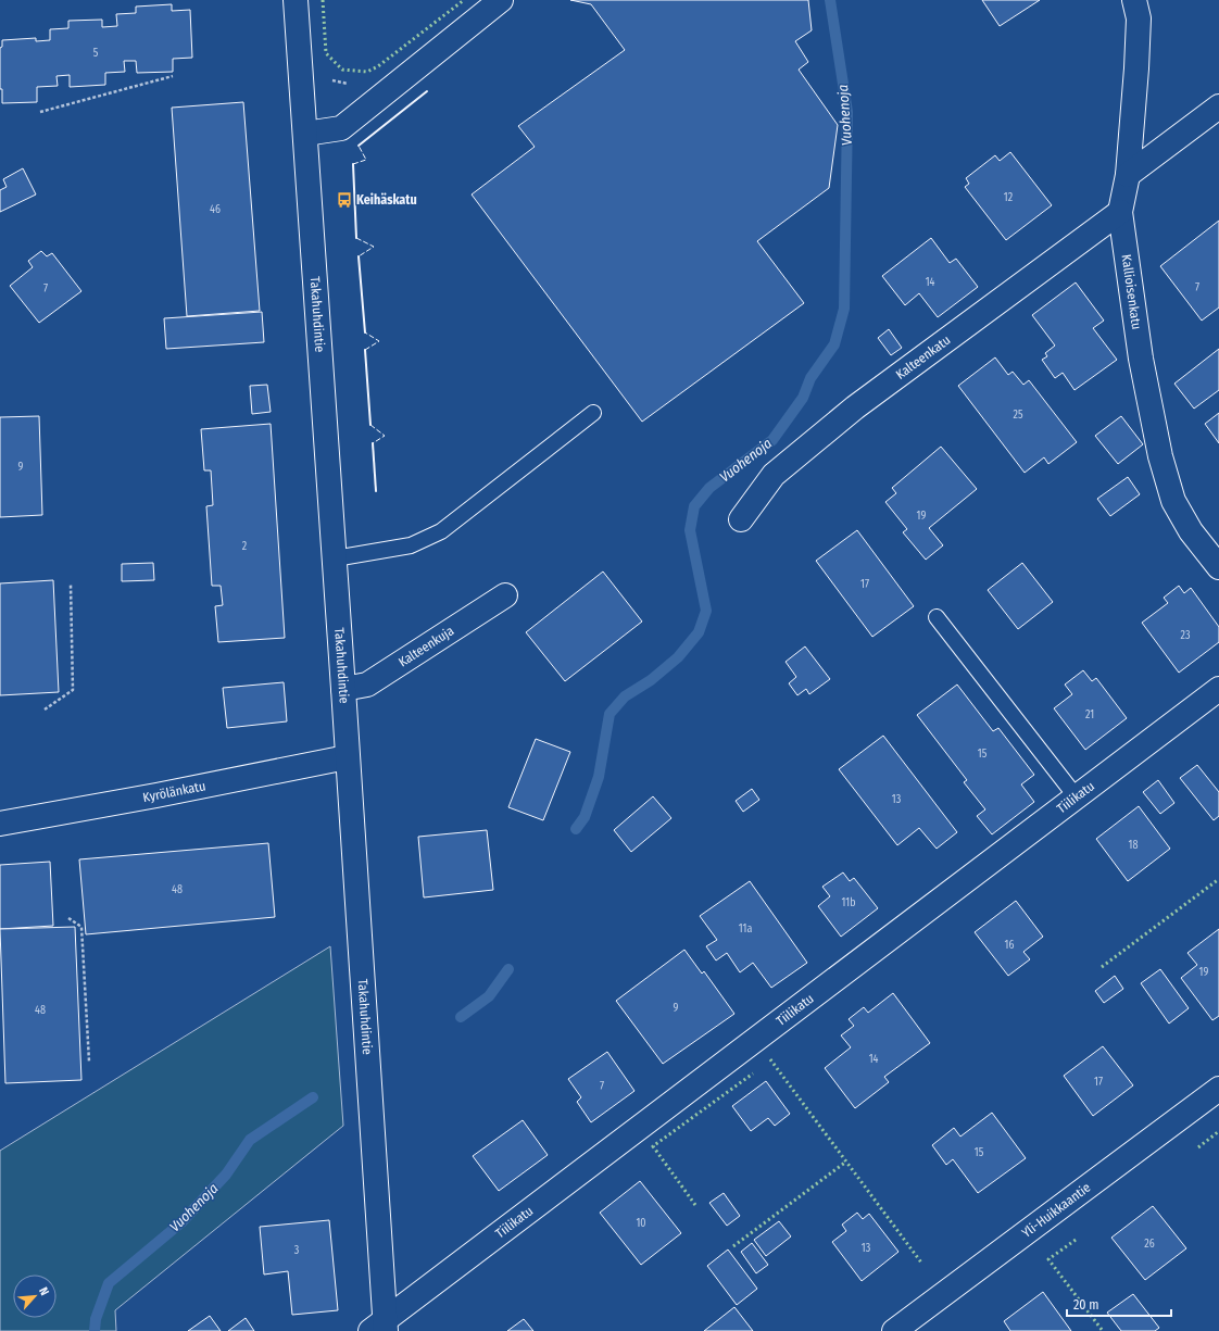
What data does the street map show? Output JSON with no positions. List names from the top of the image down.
{
  "streets": {
    "street": [
      "Kallioisenkatu",
      "Takahuhdintie",
      "Kalteenkatu",
      "Kalteenkuja",
      "Kyrölänkatu",
      "Tiilikatu",
      "Yli-Huikkaantie"
    ]
  },
  "crossings": [
    ["Kallioisenkatu", "Kalteenkatu"],
    ["Takahuhdintie", "Kalteenkuja"],
    ["Takahuhdintie", "Kyrölänkatu"],
    ["Takahuhdintie", "Tiilikatu"]
  ],
  "water": ["Vuohenoja"],
  "places": {
    "bus stop": ["Keihäskatu"]
  },
  "house_numbers": [
    "5",
    "12",
    "46",
    "14",
    "7",
    "7",
    "25",
    "9",
    "19",
    "2",
    "17",
    "23",
    "21",
    "15",
    "13",
    "18",
    "48",
    "11b",
    "11a",
    "16",
    "19",
    "9",
    "48",
    "14",
    "17",
    "7",
    "15",
    "10",
    "26",
    "13",
    "3"
  ],
  "scale_bar": "20 m",
  "north": "top right"
}
